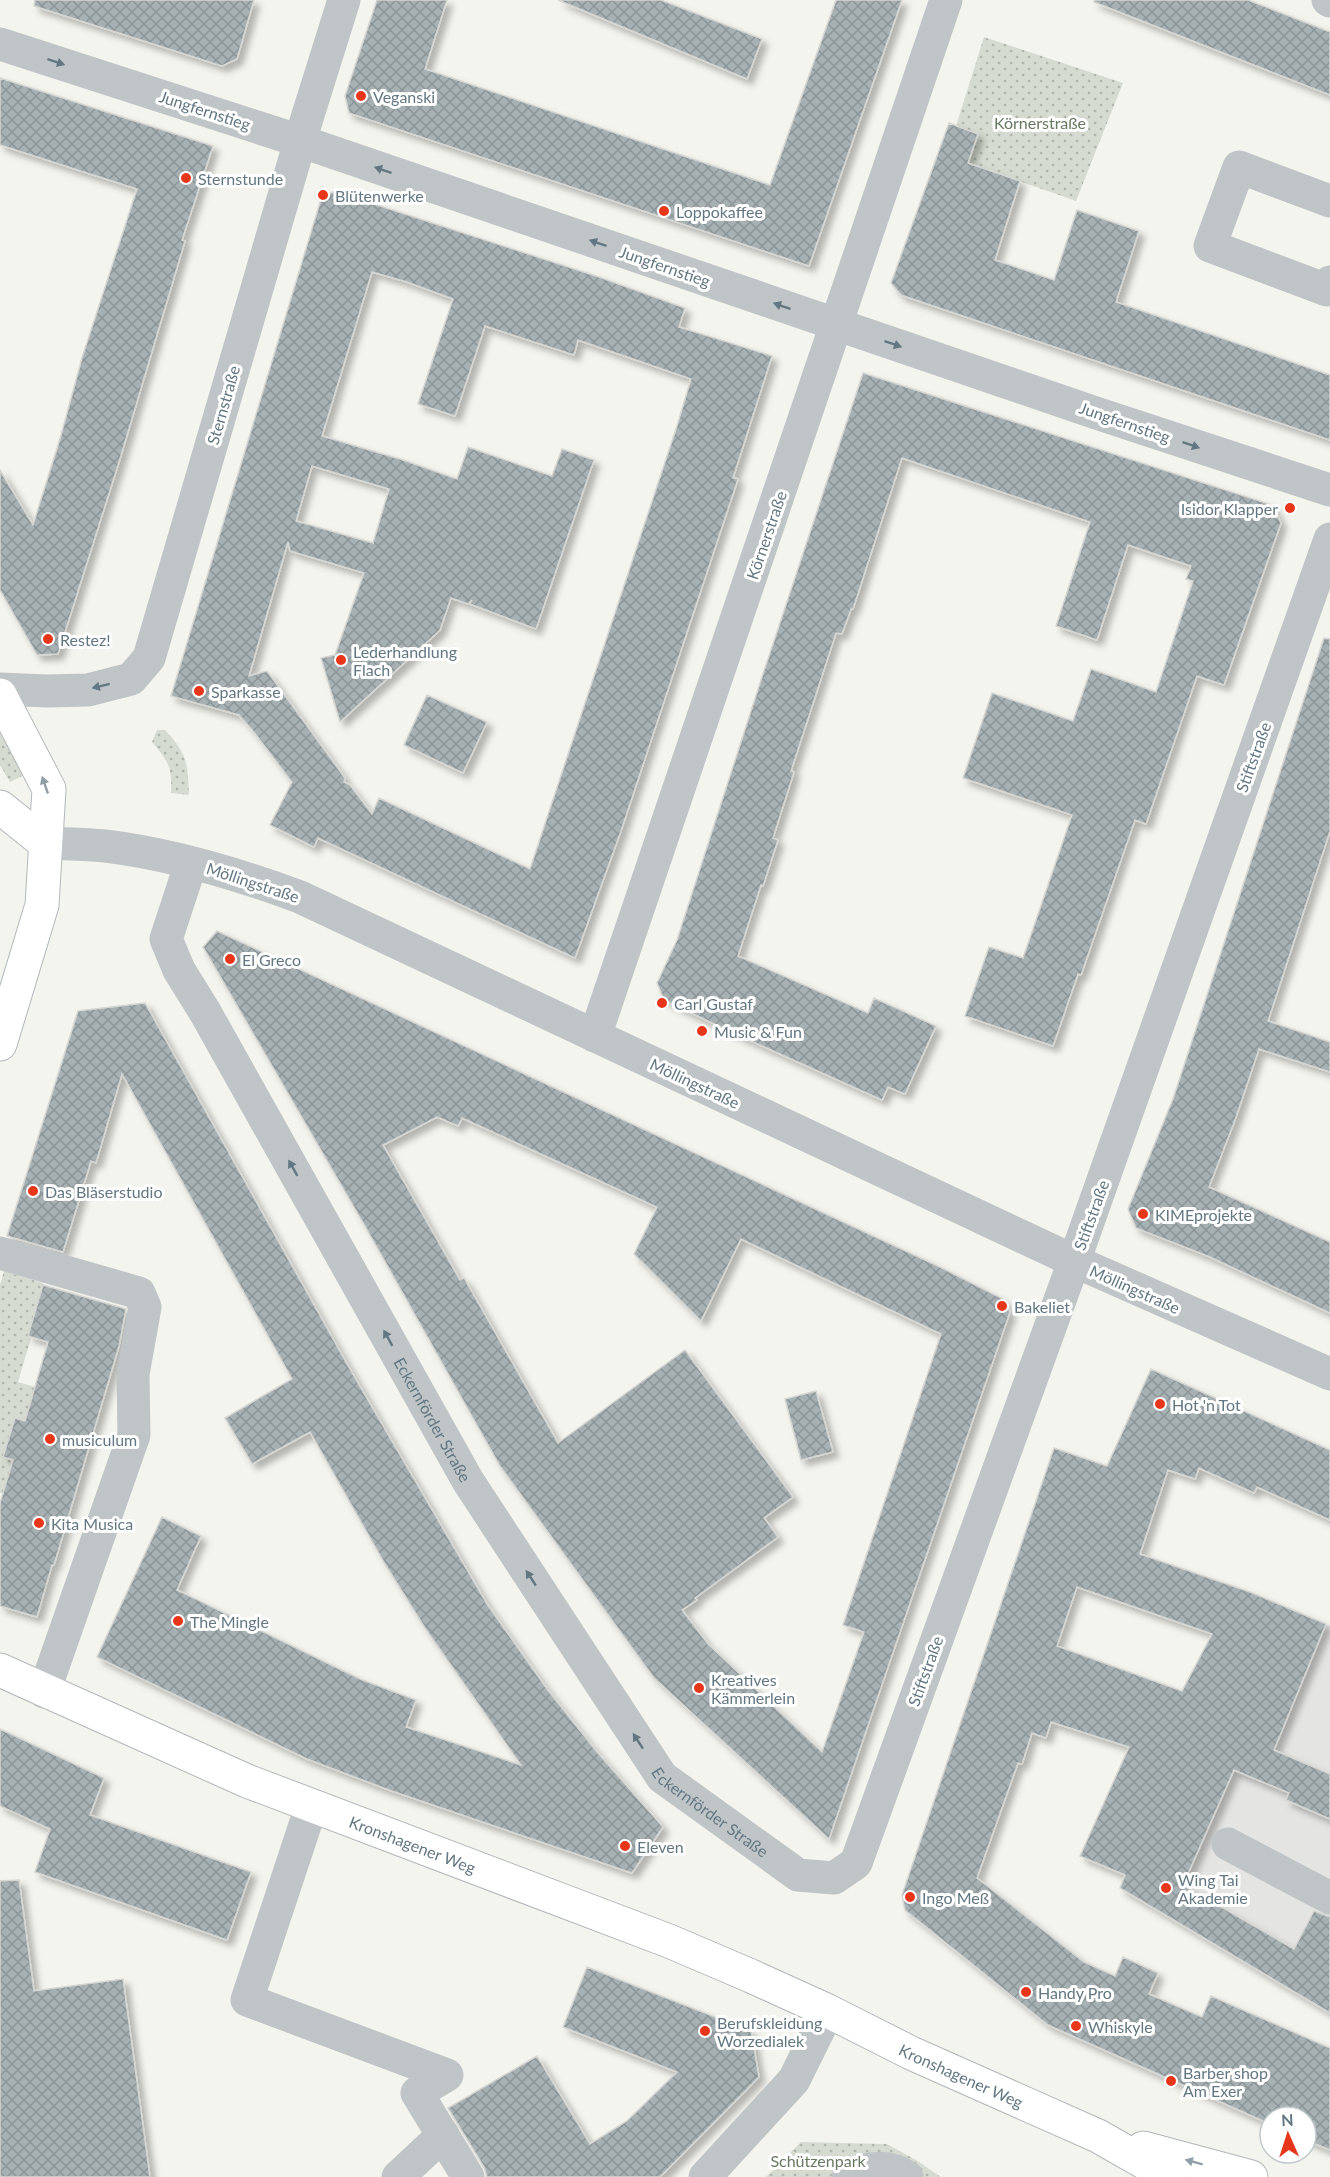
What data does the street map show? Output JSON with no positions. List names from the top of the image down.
{
  "streets": {
    "main road": ["Kronshagener Weg"],
    "street": [
      "Jungfernstieg",
      "Sternstraße",
      "Körnerstraße",
      "Stiftstraße",
      "Möllingstraße",
      "Eckernförder Straße"
    ]
  },
  "crossings": [
    ["Jungfernstieg", "Sternstraße"],
    ["Jungfernstieg", "Körnerstraße"],
    ["Körnerstraße", "Möllingstraße"],
    ["Stiftstraße", "Möllingstraße"],
    ["Stiftstraße", "Eckernförder Straße"],
    ["Möllingstraße", "Eckernförder Straße"]
  ],
  "one_way": ["Sternstraße", "Eckernförder Straße"],
  "parks": ["Körnerstraße", "Schützenpark"],
  "places": [
    "Veganski",
    "Sternstunde",
    "Blütenwerke",
    "Loppokaffee",
    "Isidor Klapper",
    "Restez!",
    "Lederhandlung Flach",
    "Sparkasse",
    "El Greco",
    "Carl Gustaf",
    "Music & Fun",
    "Das Bläserstudio",
    "KIMEprojekte",
    "Bakeliet",
    "Hot 'n Tot",
    "musiculum",
    "Kita Musica",
    "The Mingle",
    "Kreatives Kämmerlein",
    "Eleven",
    "Wing Tai Akademie",
    "Ingo Meß",
    "Handy Pro",
    "Whiskyle",
    "Berufskleidung Worzedialek",
    "Barber shop Am Exer"
  ],
  "north": "top"
}
